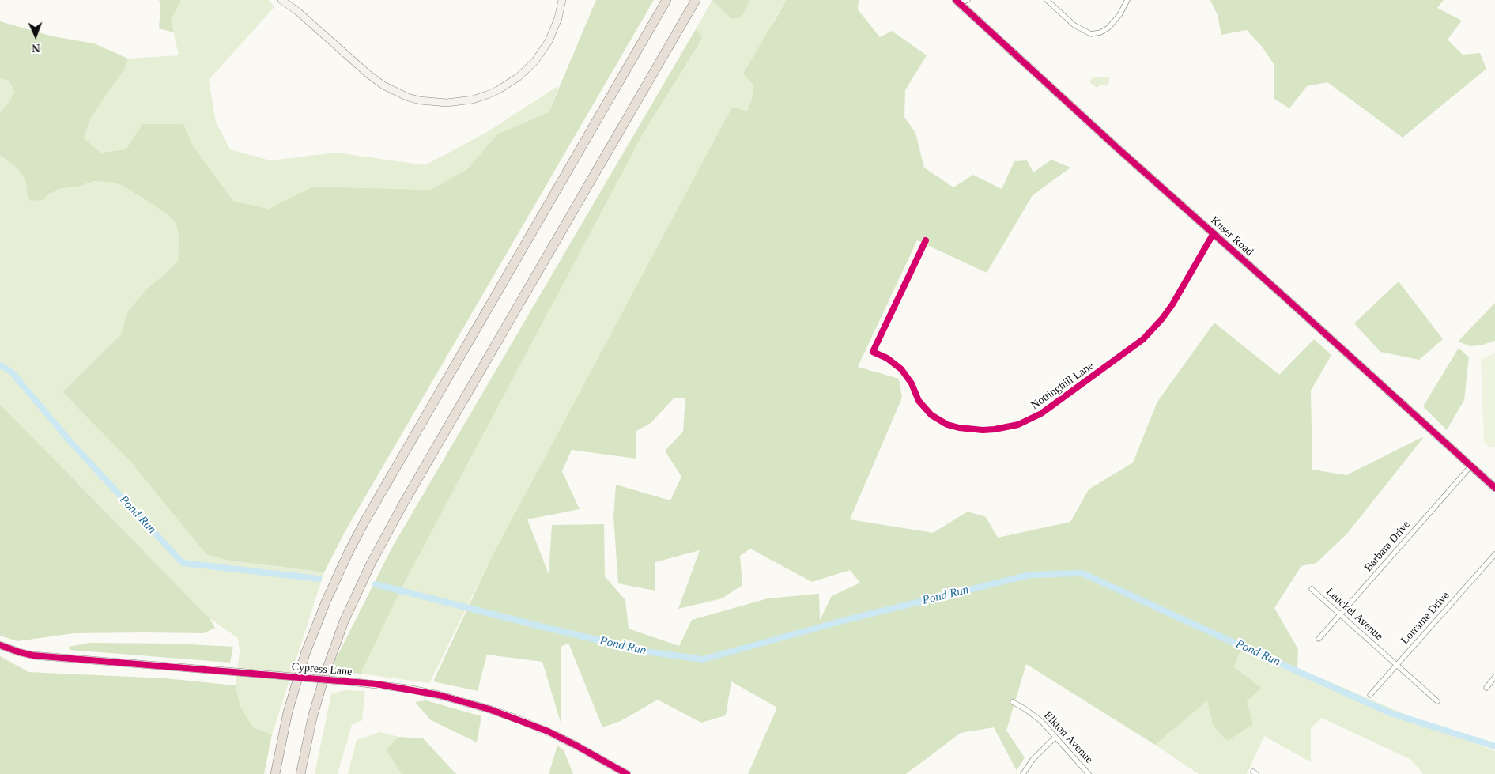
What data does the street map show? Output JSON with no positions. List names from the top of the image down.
{
  "streets": {
    "street": [
      "Kuser Road",
      "Nottinghill Lane",
      "Barbara Drive",
      "Leuckel Avenue",
      "Lorraine Drive",
      "Cypress Lane",
      "Elkton Avenue"
    ]
  },
  "crossings": [
    ["Kuser Road", "Nottinghill Lane"],
    ["Kuser Road", "Barbara Drive"],
    ["Barbara Drive", "Leuckel Avenue"],
    ["Leuckel Avenue", "Lorraine Drive"]
  ],
  "water": ["Pond Run"],
  "north": "bottom"
}
